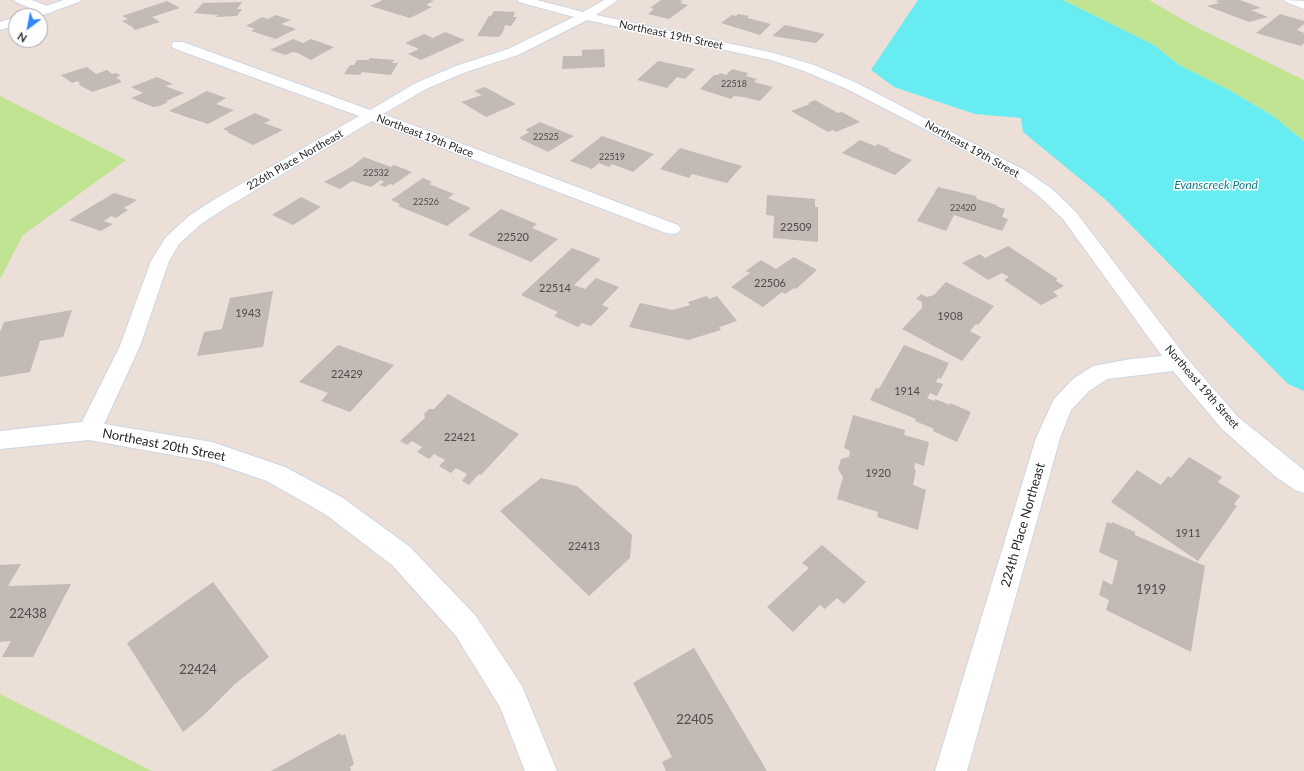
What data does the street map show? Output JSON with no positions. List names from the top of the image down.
{
  "streets": {
    "street": [
      "Northeast 19th Street",
      "Northeast 19th Place",
      "226th Place Northeast",
      "Northeast 20th Street",
      "224th Place Northeast"
    ]
  },
  "crossings": [
    ["Northeast 19th Street", "226th Place Northeast"],
    ["Northeast 19th Street", "224th Place Northeast"],
    ["Northeast 19th Place", "226th Place Northeast"],
    ["226th Place Northeast", "Northeast 20th Street"]
  ],
  "water": ["Evanscreek Pond"],
  "house_numbers": [
    "22518",
    "22525",
    "22519",
    "22532",
    "22526",
    "22420",
    "22509",
    "22520",
    "22506",
    "22514",
    "1943",
    "1908",
    "22429",
    "1914",
    "22421",
    "1920",
    "1911",
    "22413",
    "1919",
    "22438",
    "22424",
    "22405"
  ],
  "north": "bottom left"
}
